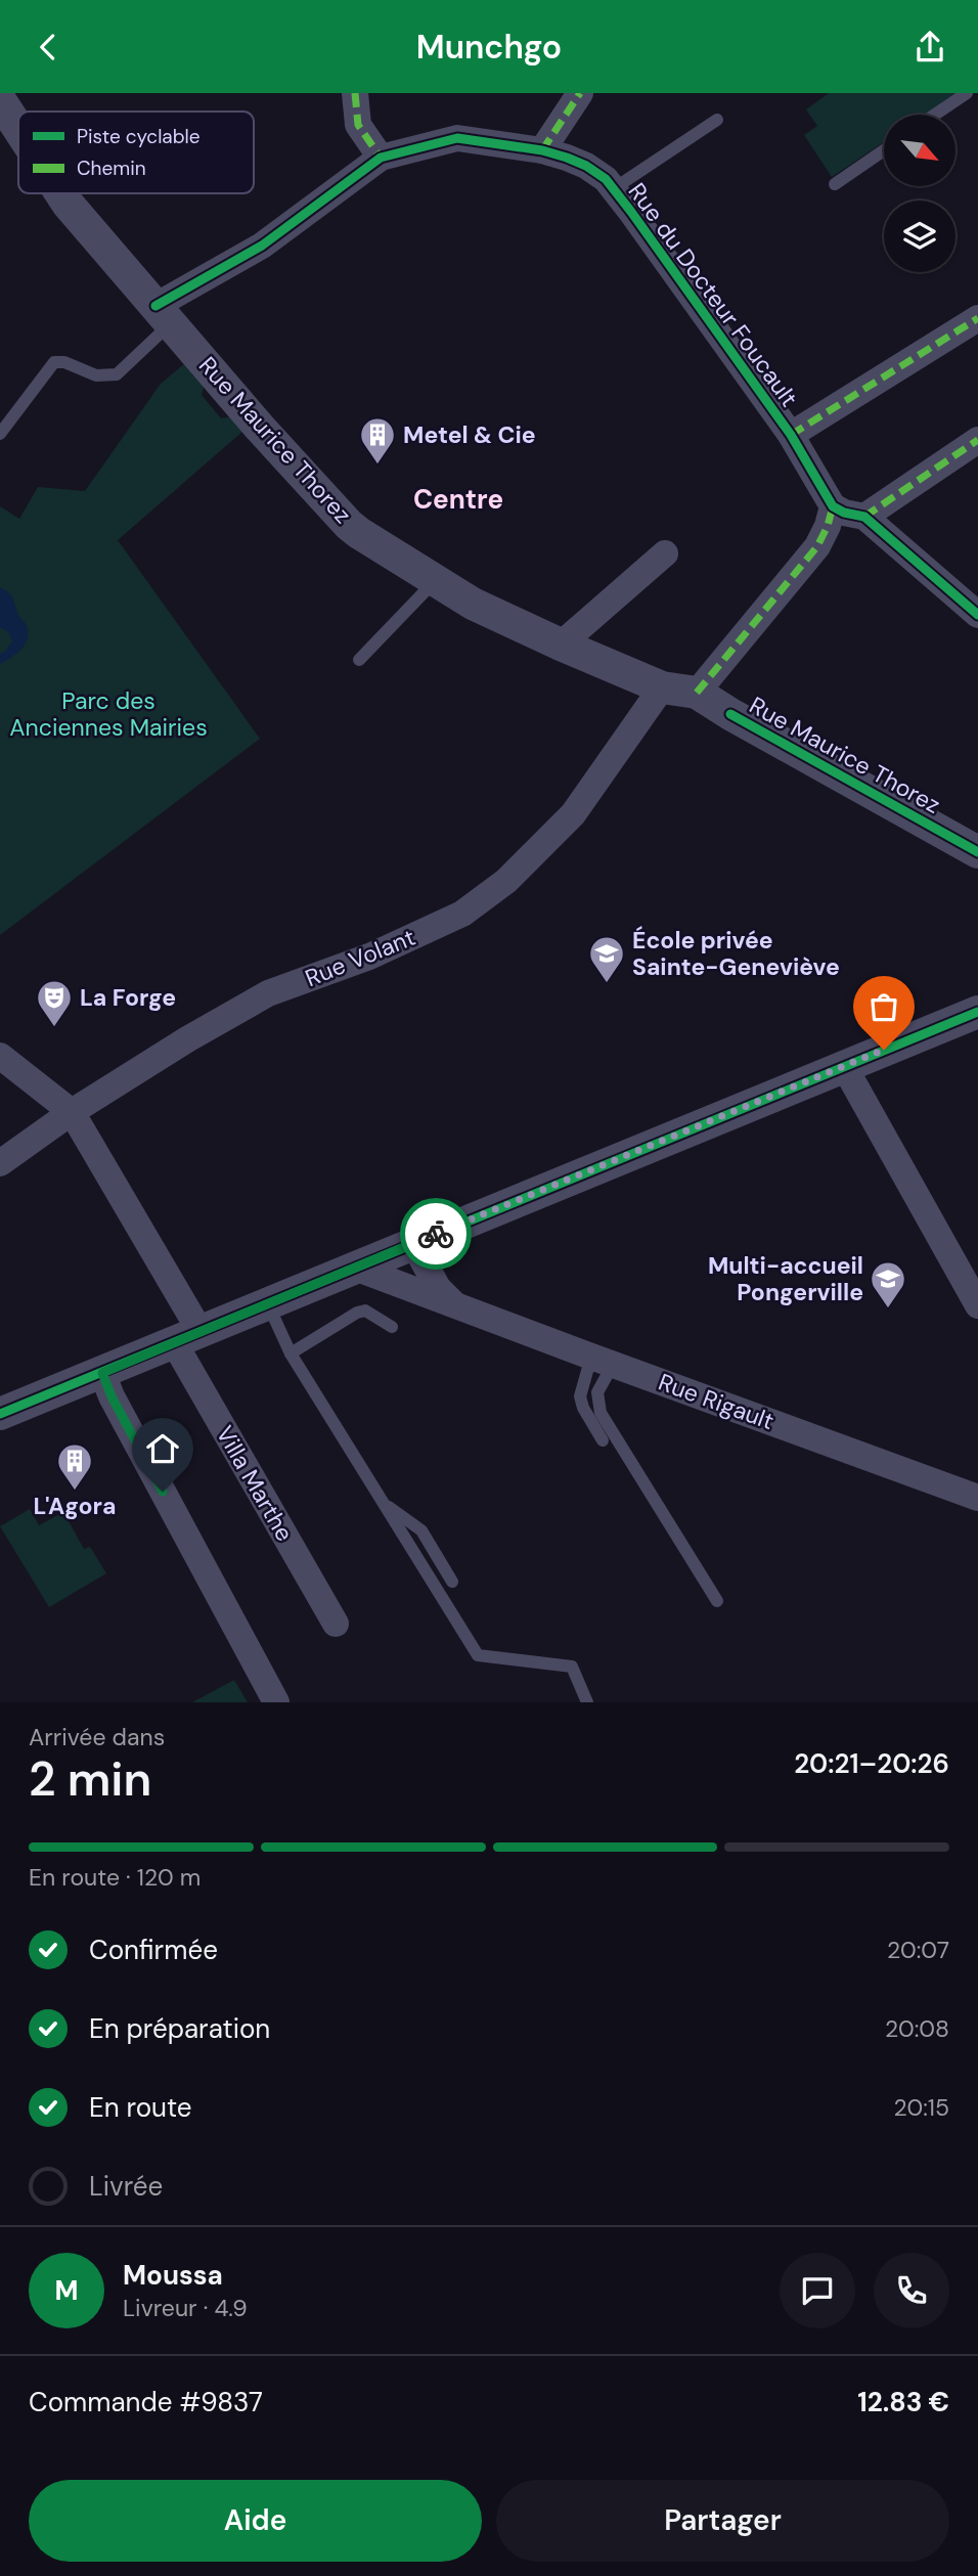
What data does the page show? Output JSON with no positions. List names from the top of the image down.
{
  "streets": {
    "street": [
      "Rue du Docteur Foucault",
      "Rue Maurice Thorez",
      "Rue Volant",
      "Rue Rigault",
      "Villa Marthe"
    ]
  },
  "crossings": [
    ["Rue du Docteur Foucault", "Rue Maurice Thorez"],
    ["Rue Maurice Thorez", "Rue Volant"],
    ["Rue Volant", "Villa Marthe"]
  ],
  "districts": ["Centre"],
  "parks": ["Parc des Anciennes Mairies"],
  "places": {
    "building": ["Metel & Cie", "L'Agora"],
    "school or university": ["École privée Sainte-Geneviève", "Multi-accueil Pongerville"],
    "theatre": ["La Forge"]
  },
  "legend": ["Piste cyclable", "Chemin"],
  "north": "bottom right",
  "page": {
    "header": "Munchgo",
    "heading": ["2 min", "Arrivée dans", "20:21–20:26"],
    "panel": [
      "Moussa",
      "Livreur · 4.9",
      "Commande #9837",
      "12.83 €"
    ],
    "bar": "En route · 120 m",
    "list": [
      ["Confirmée", "20:07"],
      ["En préparation", "20:08"],
      ["En route", "20:15"],
      "Livrée"
    ],
    "round": "M",
    "buttons": ["Aide", "Partager"]
  }
}
